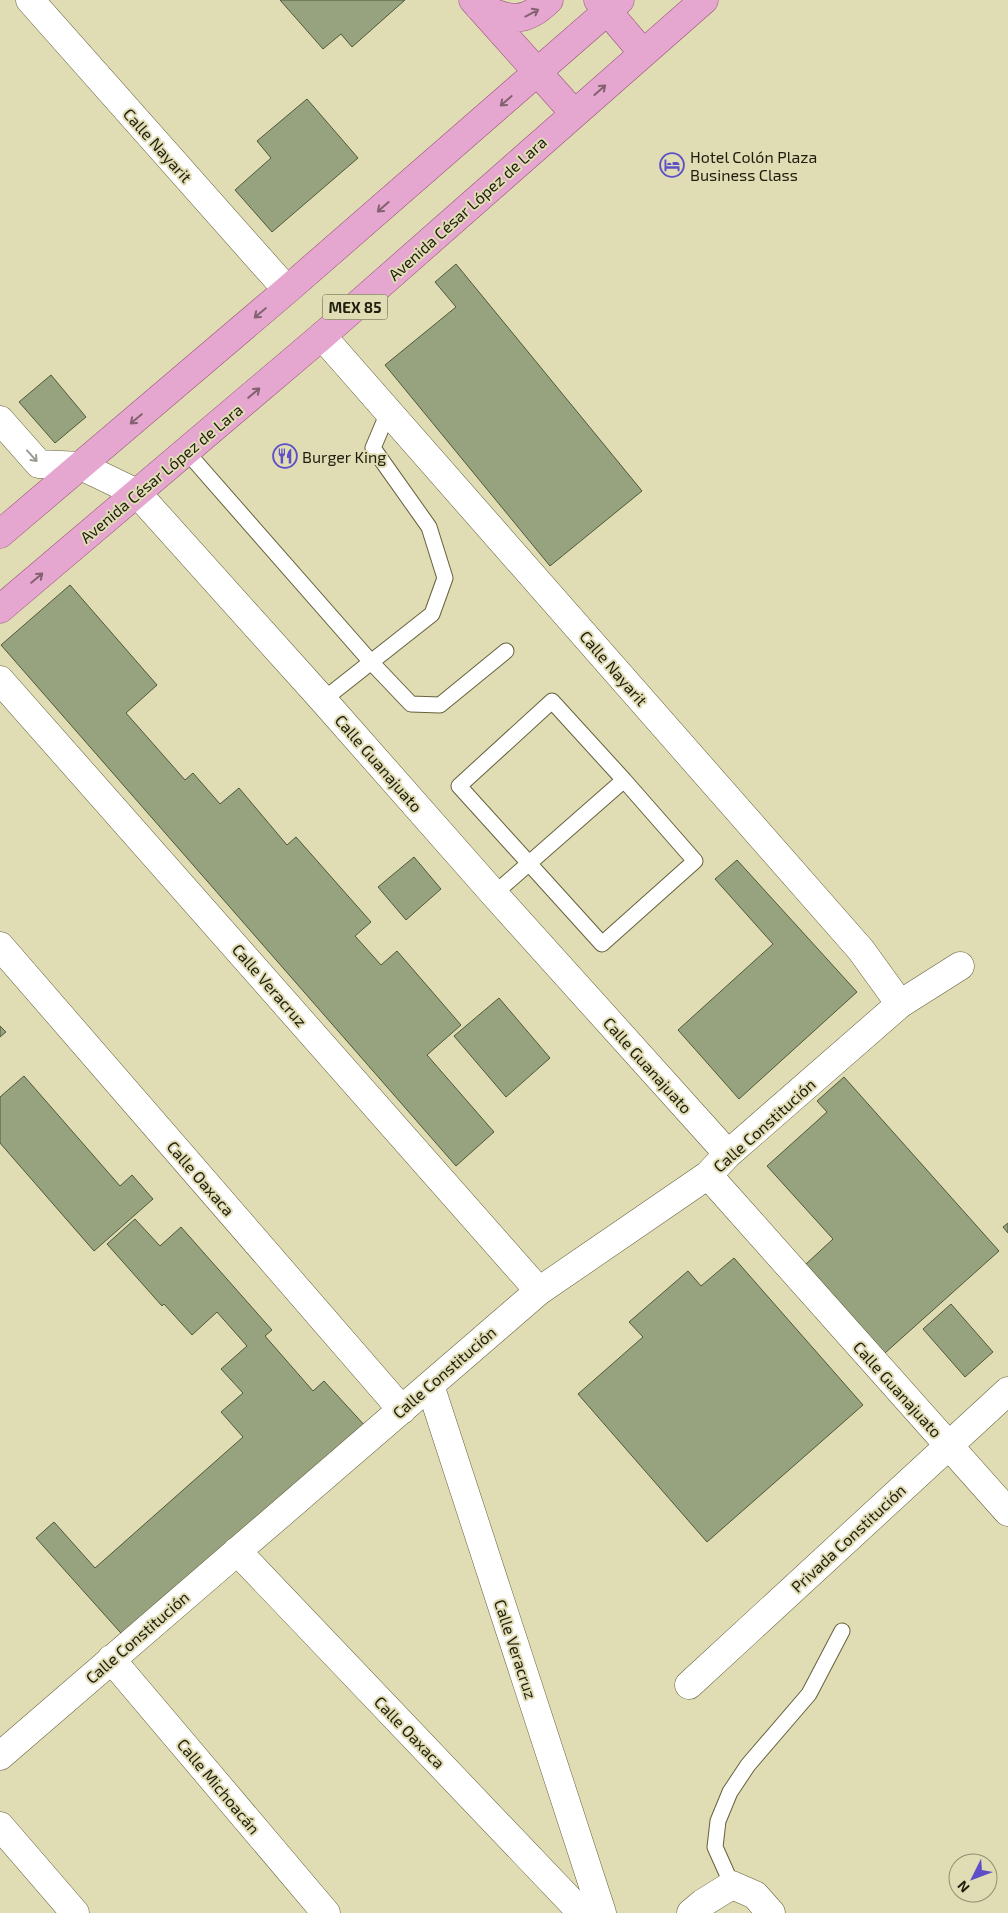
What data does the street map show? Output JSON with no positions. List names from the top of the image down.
{
  "streets": {
    "main road": ["Avenida César López de Lara", "MEX 85"],
    "street": [
      "Calle Nayarit",
      "Calle Guanajuato",
      "Calle Veracruz",
      "Calle Constitución",
      "Calle Oaxaca",
      "Privada Constitución",
      "Calle Michoacán"
    ]
  },
  "crossings": [
    ["Calle Nayarit", "Avenida César López de Lara"],
    ["Calle Nayarit", "Calle Constitución"],
    ["Avenida César López de Lara", "Calle Guanajuato"],
    ["Calle Guanajuato", "Calle Constitución"],
    ["Calle Guanajuato", "Privada Constitución"],
    ["Calle Veracruz", "Calle Constitución"],
    ["Calle Constitución", "Calle Oaxaca"],
    ["Calle Constitución", "Calle Michoacán"]
  ],
  "places": {
    "hotel": ["Hotel Colón Plaza Business Class"],
    "restaurant": ["Burger King"]
  },
  "north": "bottom left"
}
